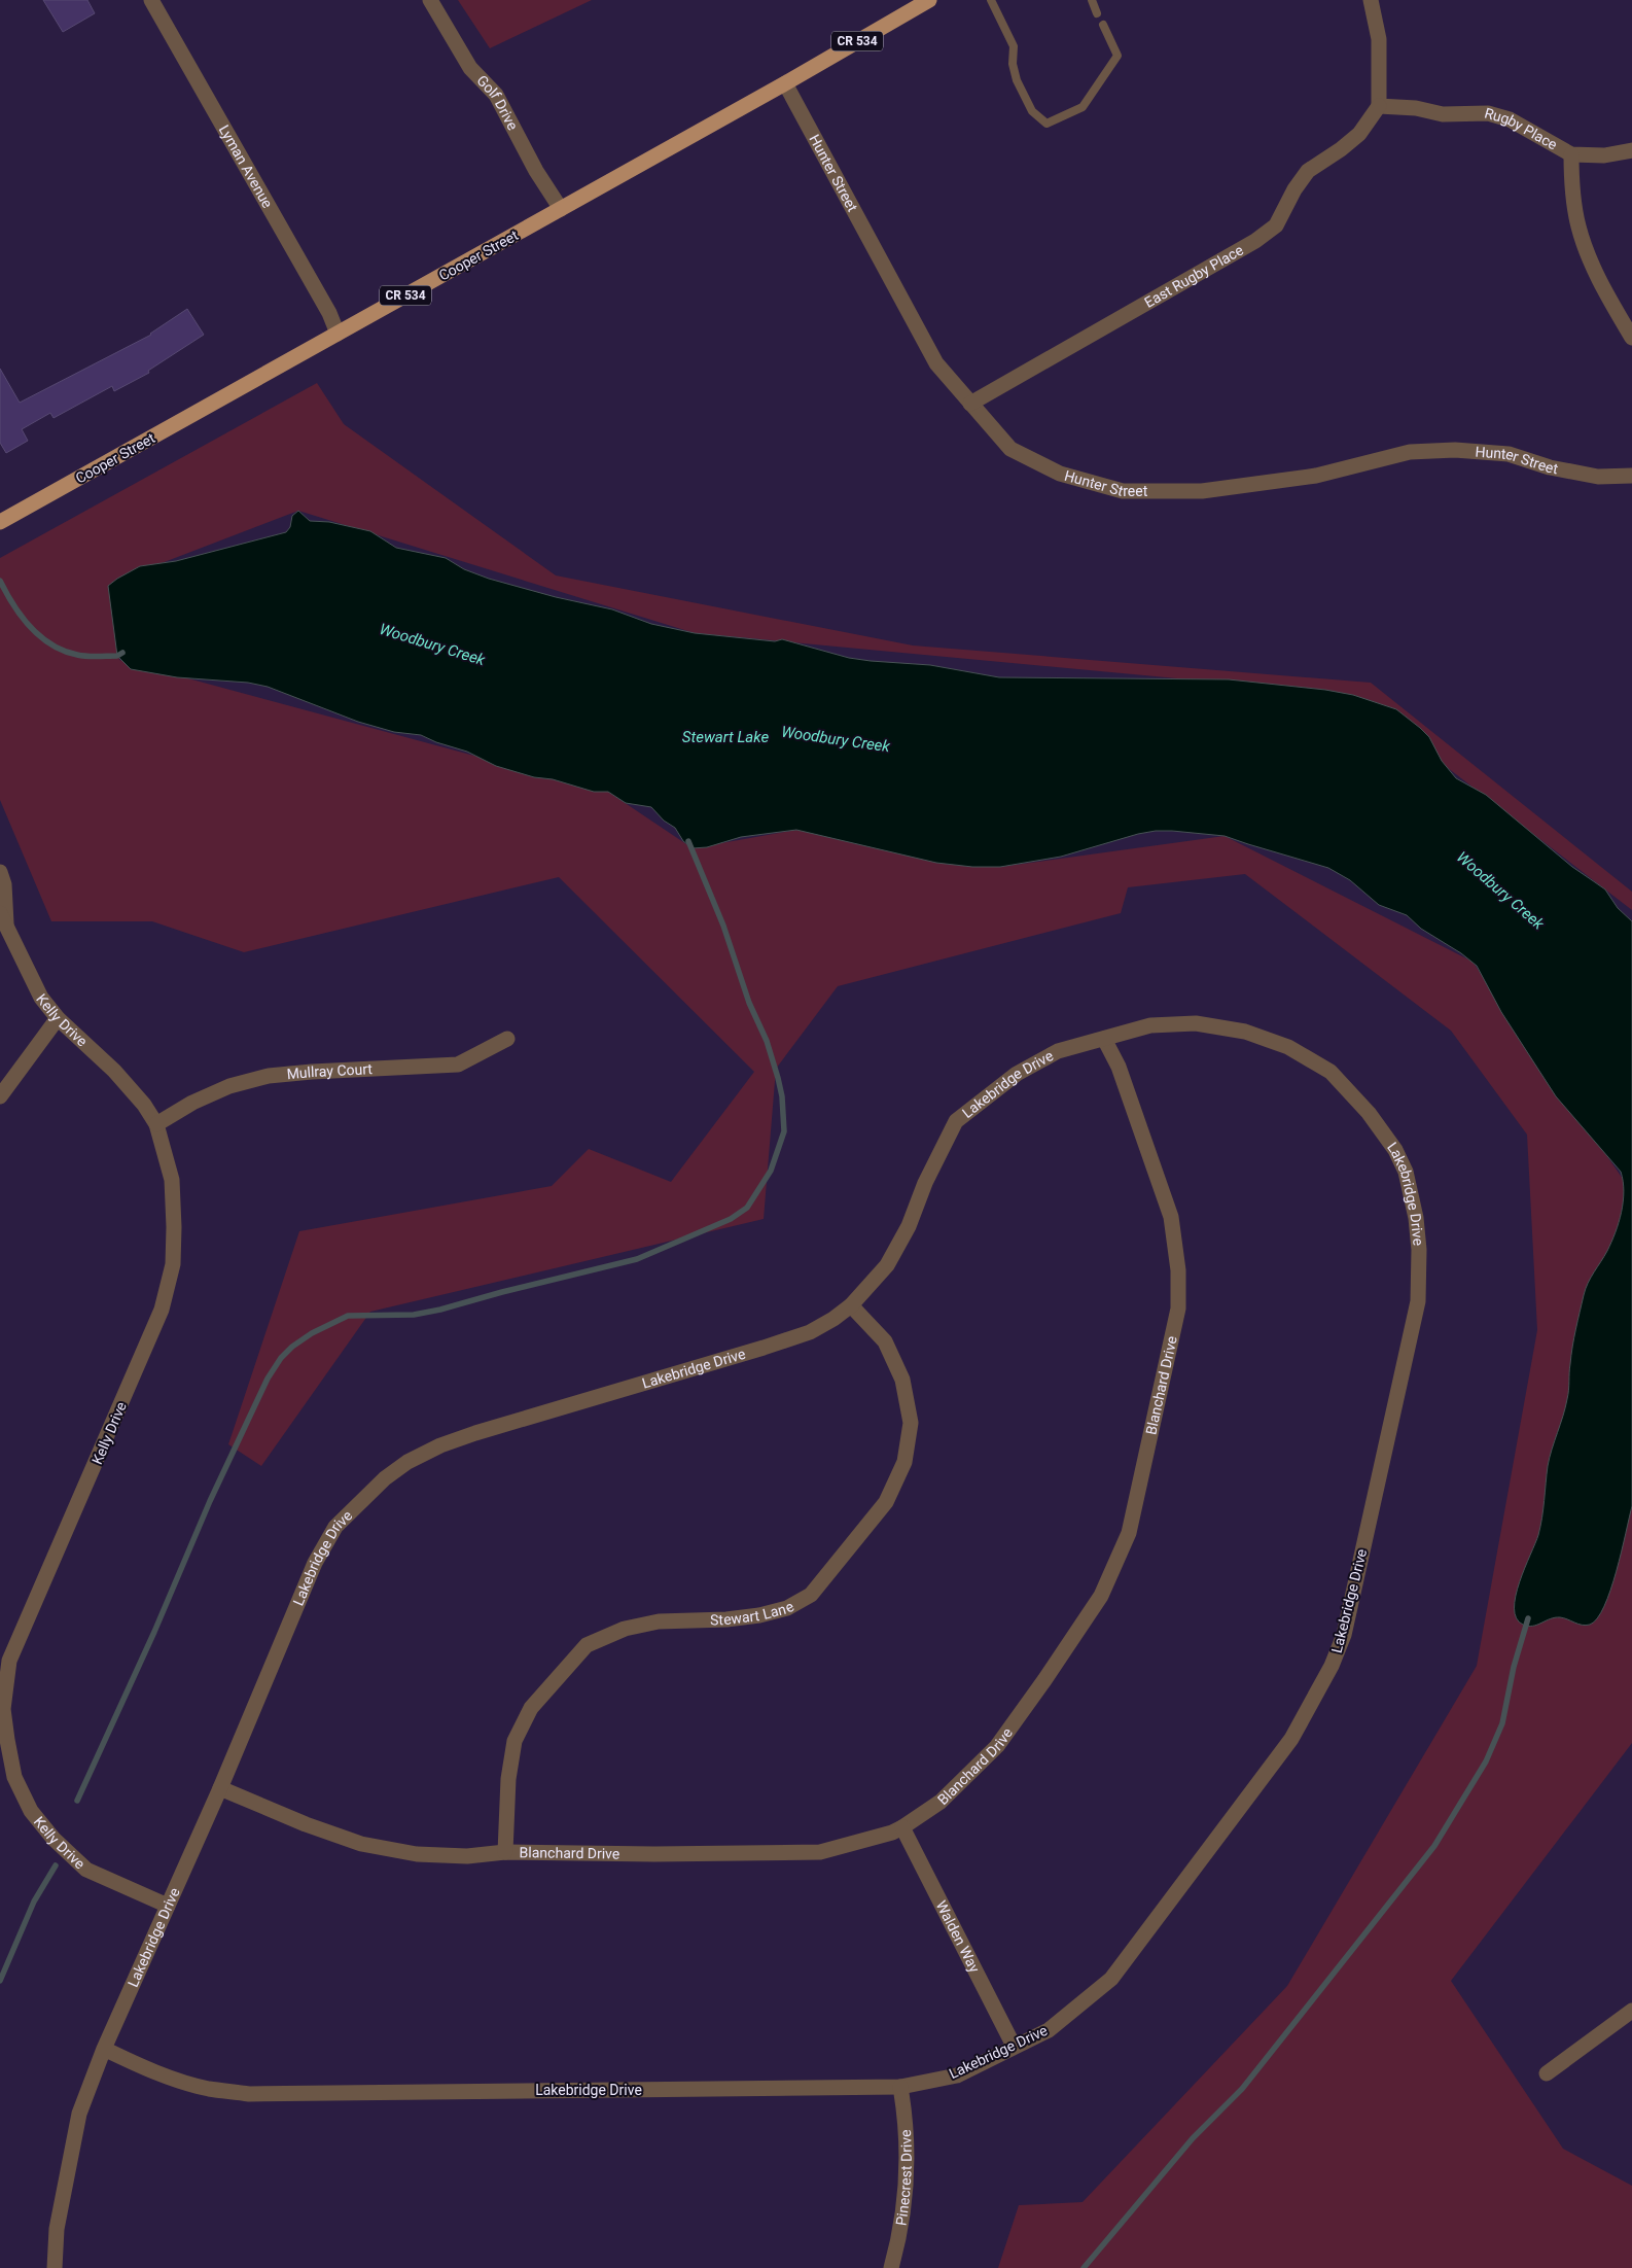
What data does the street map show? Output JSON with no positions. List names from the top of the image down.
{
  "streets": {
    "main road": ["CR 534", "Cooper Street"],
    "street": [
      "Golf Drive",
      "Rugby Place",
      "Lyman Avenue",
      "Hunter Street",
      "East Rugby Place",
      "Kelly Drive",
      "Mullray Court",
      "Lakebridge Drive",
      "Blanchard Drive",
      "Stewart Lane",
      "Walden Way",
      "Pinecrest Drive"
    ]
  },
  "crossings": [
    ["Golf Drive", "Cooper Street"],
    ["Rugby Place", "East Rugby Place"],
    ["Lyman Avenue", "Cooper Street"],
    ["Hunter Street", "Cooper Street"],
    ["Hunter Street", "East Rugby Place"],
    ["Kelly Drive", "Mullray Court"],
    ["Kelly Drive", "Lakebridge Drive"],
    ["Lakebridge Drive", "Blanchard Drive"],
    ["Lakebridge Drive", "Stewart Lane"],
    ["Lakebridge Drive", "Walden Way"],
    ["Lakebridge Drive", "Pinecrest Drive"],
    ["Blanchard Drive", "Stewart Lane"],
    ["Blanchard Drive", "Walden Way"]
  ],
  "water": ["Woodbury Creek", "Stewart Lake"]
}
